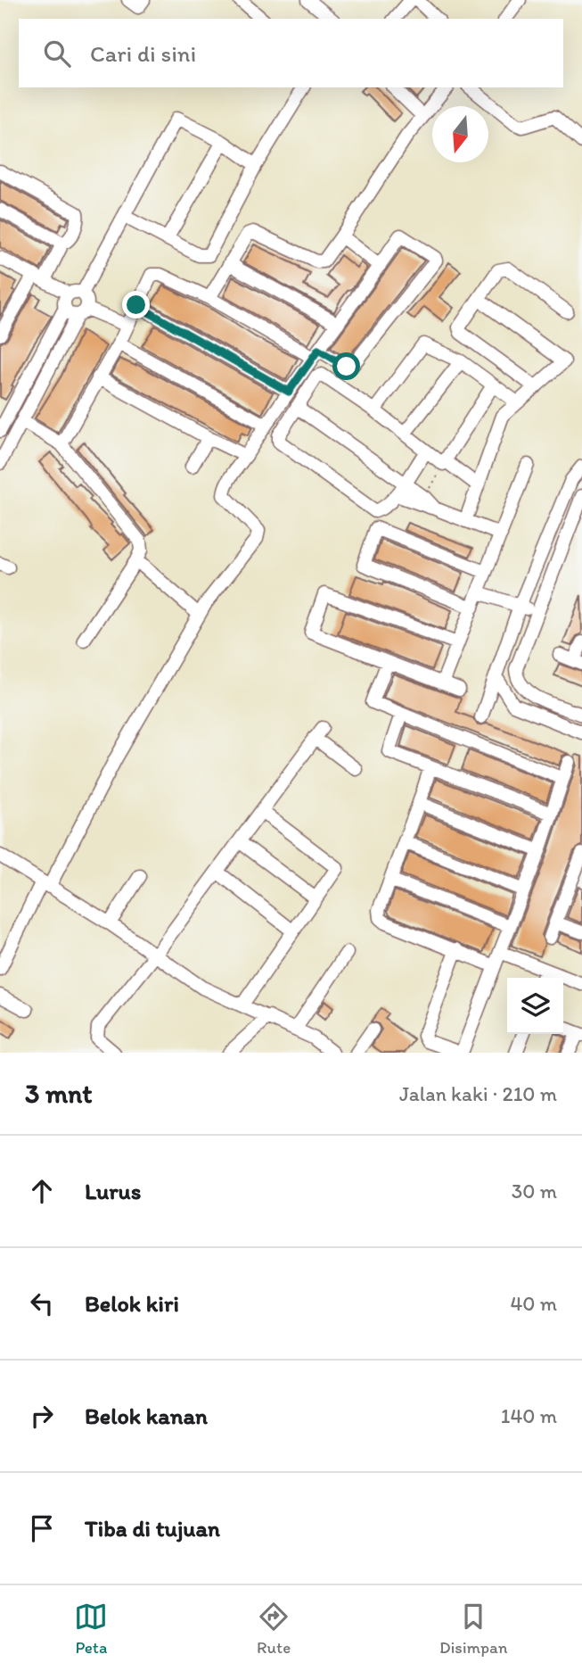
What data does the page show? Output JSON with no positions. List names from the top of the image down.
{
  "north": "bottom",
  "page": {
    "search": "Cari di sini",
    "heading": ["3 mnt", "Jalan kaki · 210 m"],
    "list": [
      ["Lurus", "30 m"],
      ["Belok kiri", "40 m"],
      ["Belok kanan", "140 m"],
      "Tiba di tujuan"
    ],
    "nav": ["Peta", "Rute", "Disimpan"]
  }
}
